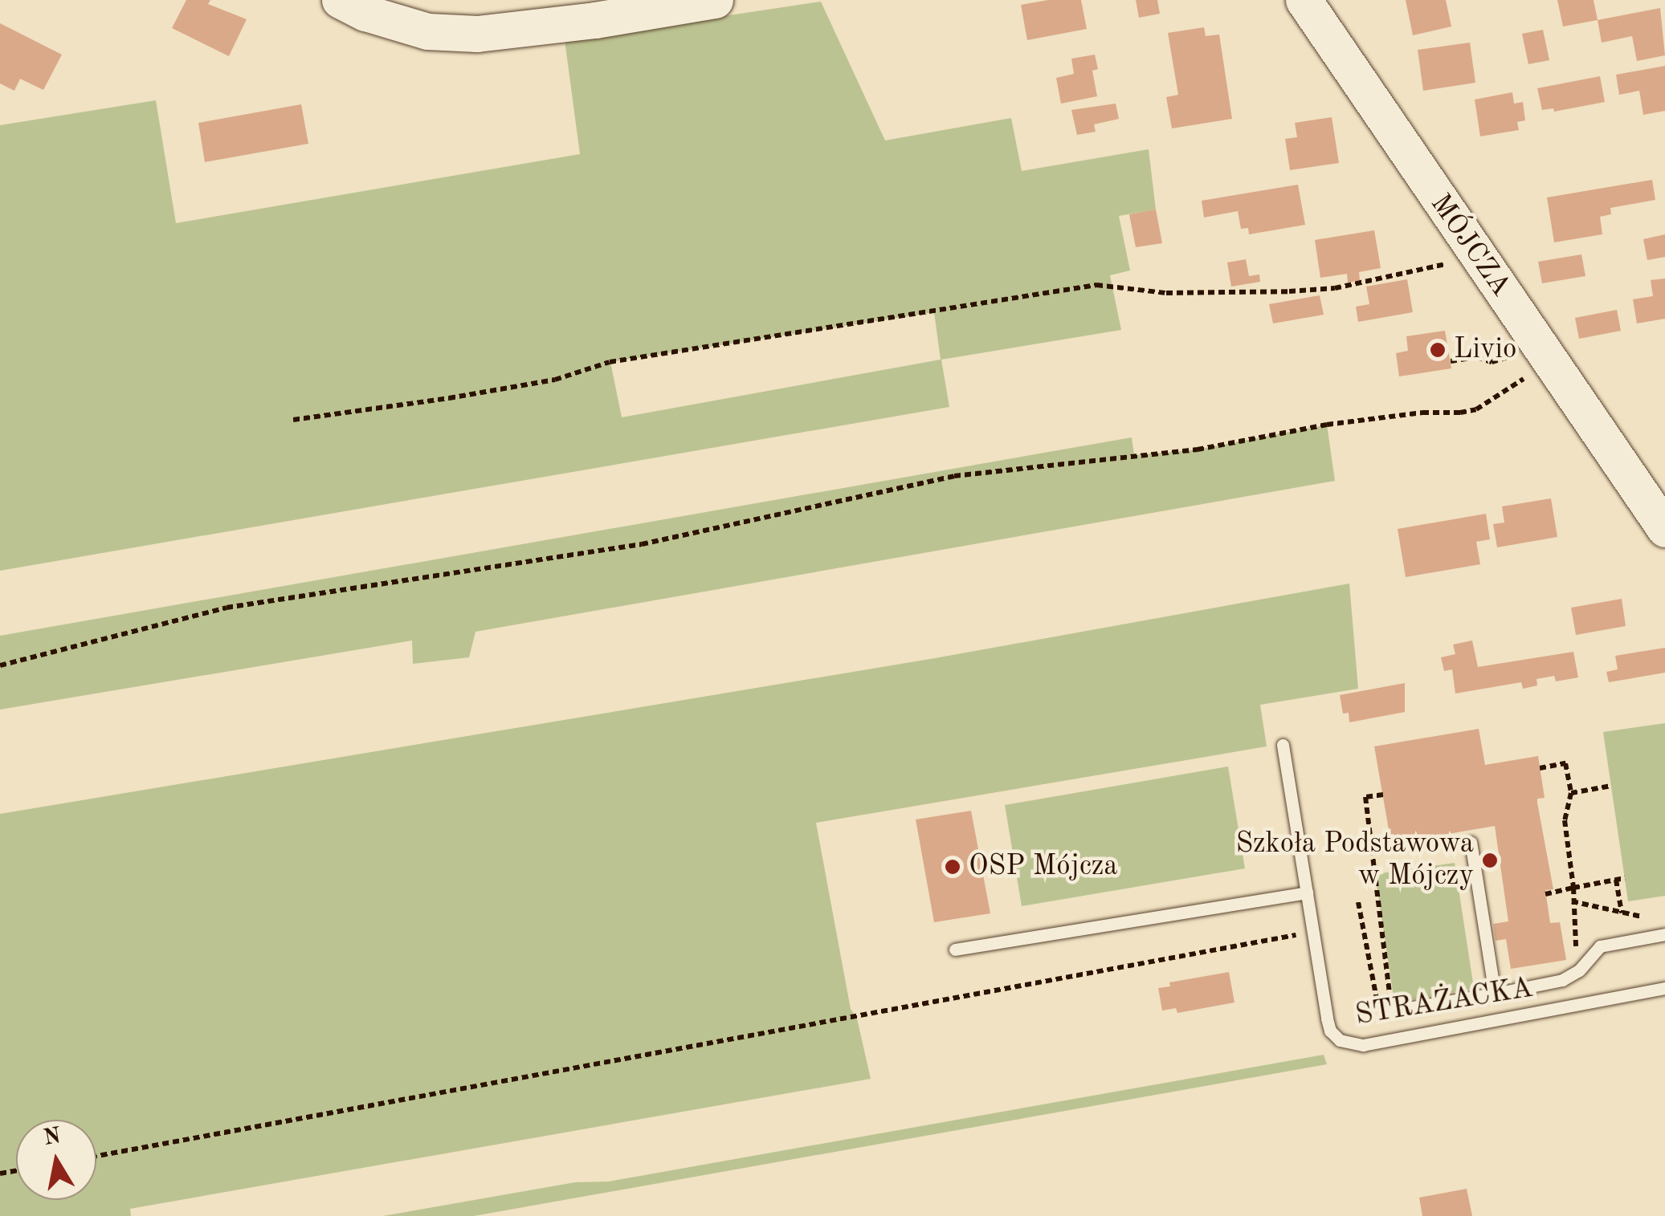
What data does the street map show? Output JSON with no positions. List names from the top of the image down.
{
  "streets": {
    "street": ["MÓJCZA"],
    "lane": ["STRAŻACKA"]
  },
  "places": ["Livio", "Szkoła Podstawowa w Mójczy", "OSP Mójcza"],
  "north": "top"
}
